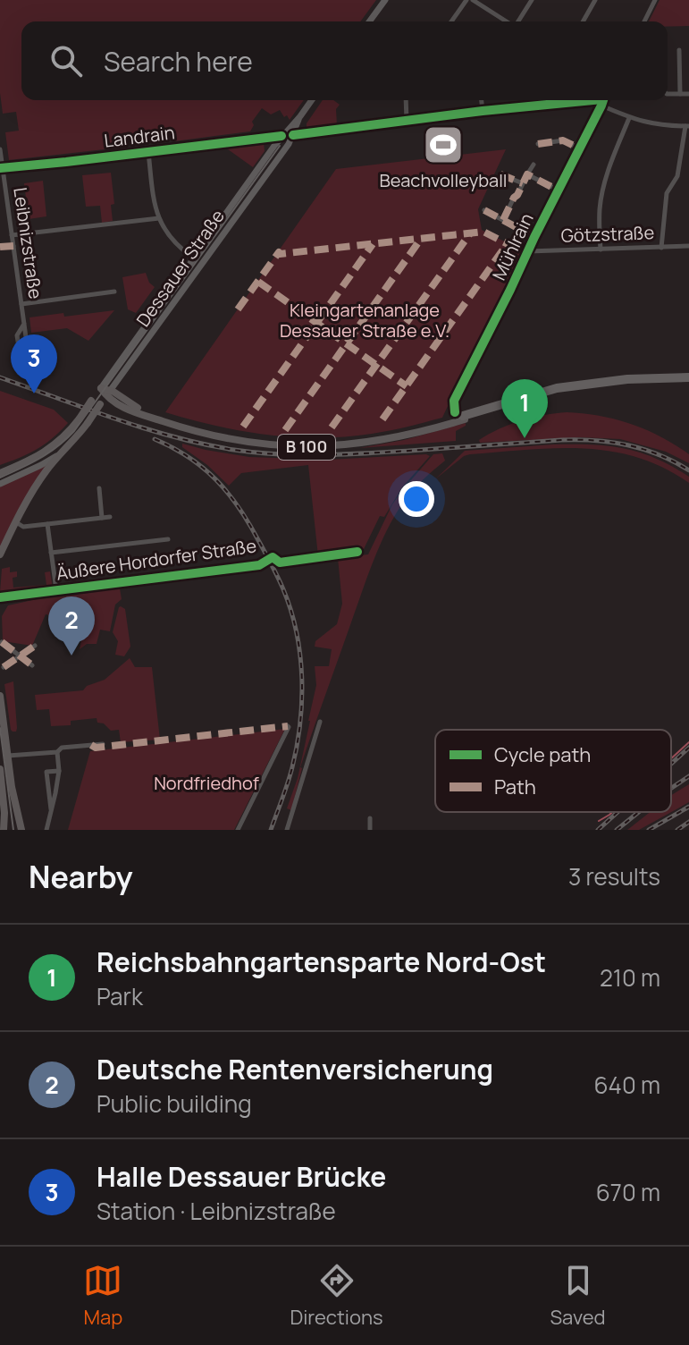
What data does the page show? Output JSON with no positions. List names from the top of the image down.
{
  "streets": {
    "highway": ["B 100"],
    "main road": ["Landrain", "Dessauer Straße", "Äußere Hordorfer Straße"],
    "street": ["Götzstraße", "Leibnizstraße", "Mühlrain"]
  },
  "crossings": [
    ["Landrain", "Leibnizstraße"],
    ["Landrain", "Dessauer Straße"],
    ["Götzstraße", "Mühlrain"],
    ["Mühlrain", "B 100"],
    ["Dessauer Straße", "B 100"]
  ],
  "parks": ["Kleingartenanlage Dessauer Straße e.V.", "Nordfriedhof"],
  "places": {
    "sports": ["Beachvolleyball"]
  },
  "legend": ["Cycle path", "Path"],
  "page": {
    "search": "Search here",
    "pins": ["3", "1", "2"],
    "heading": ["Nearby", "3 results"],
    "list": [
      {
        "mark": "1",
        "name": "Reichsbahngartensparte Nord-Ost",
        "note": "Park",
        "value": "210 m"
      },
      {
        "mark": "2",
        "name": "Deutsche Rentenversicherung",
        "note": "Public building",
        "value": "640 m"
      },
      {
        "mark": "3",
        "name": "Halle Dessauer Brücke",
        "note": "Station · Leibnizstraße",
        "value": "670 m"
      }
    ],
    "nav": ["Map", "Directions", "Saved"]
  }
}
